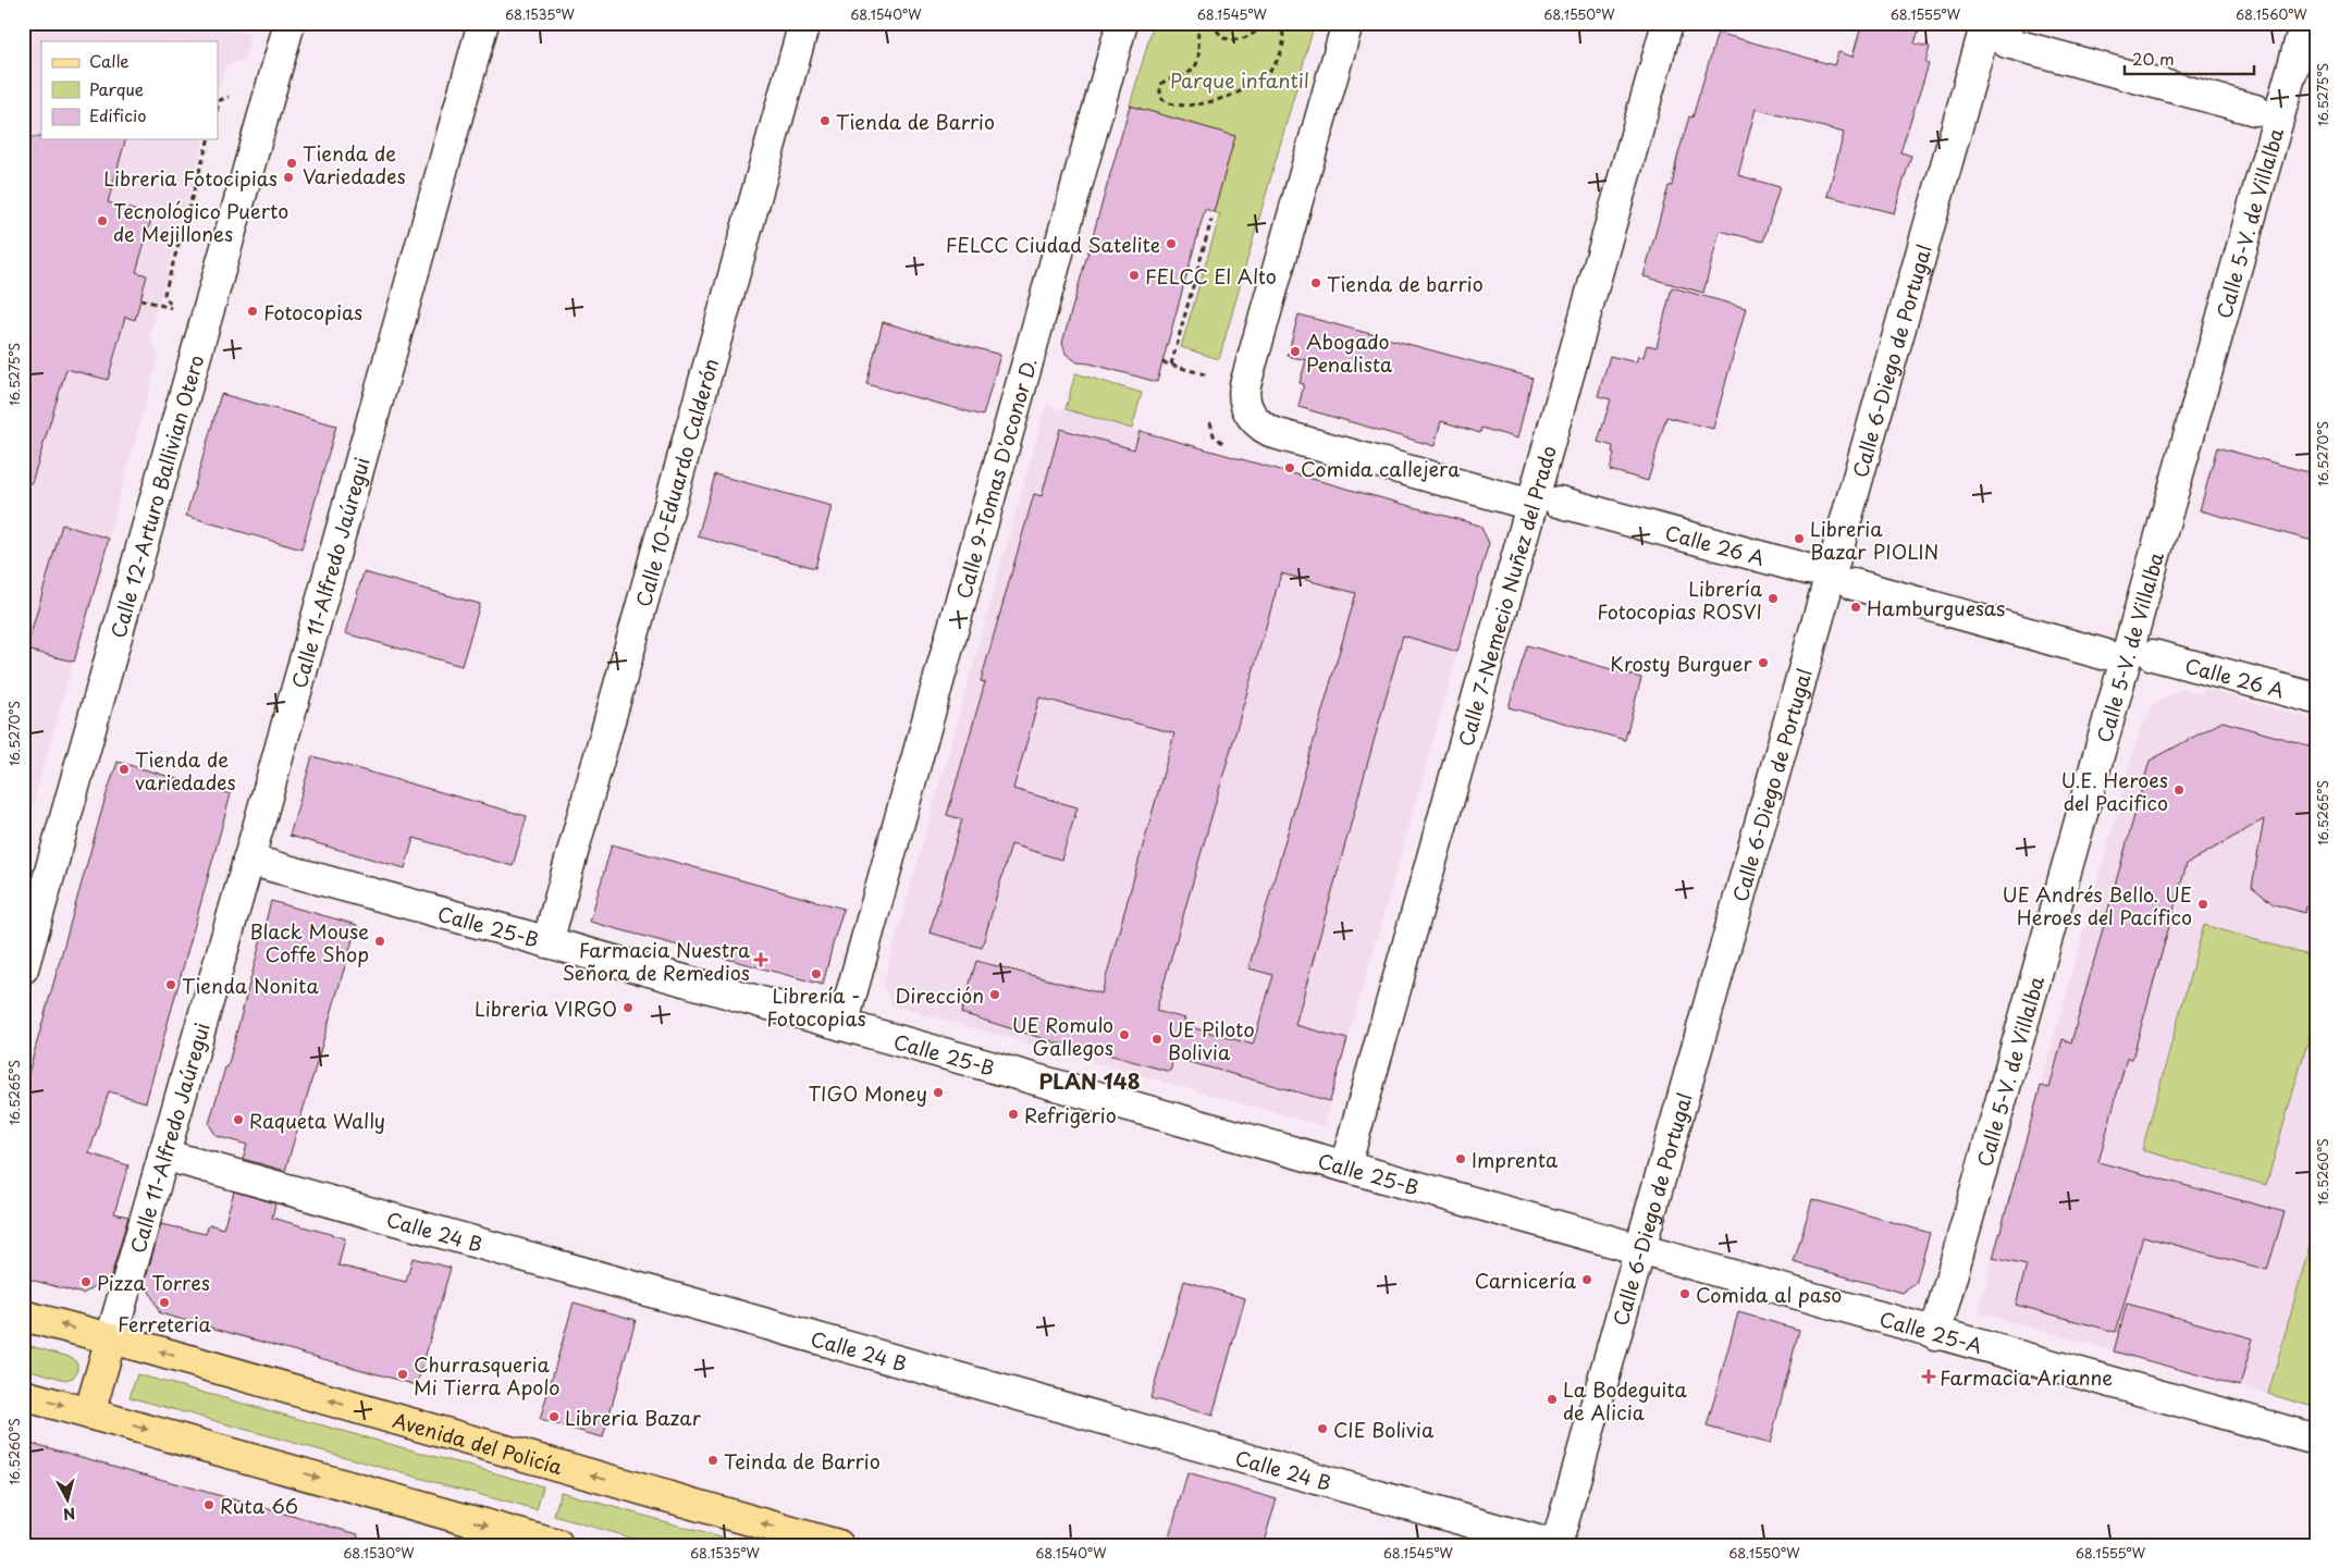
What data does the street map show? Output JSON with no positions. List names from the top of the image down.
{
  "streets": {
    "main road": ["Avenida del Policía"],
    "street": [
      "Calle 5-V. de Villalba",
      "Calle 6-Diego de Portugal",
      "Calle 9-Tomas D'oconor D.",
      "Calle 10-Eduardo Calderón",
      "Calle 12-Arturo Ballivian Otero",
      "Calle 26 A",
      "Calle 11-Alfredo Jaúregui",
      "Calle 7-Nemecio Nuñez del Prado",
      "Calle 25-B",
      "Calle 24 B",
      "Calle 25-A"
    ]
  },
  "crossings": [
    ["Calle 5-V. de Villalba", "Calle 25-A"],
    ["Calle 6-Diego de Portugal", "Calle 25-B"],
    ["Calle 6-Diego de Portugal", "Calle 24 B"],
    ["Calle 6-Diego de Portugal", "Calle 25-A"],
    ["Calle 9-Tomas D'oconor D.", "Calle 25-B"],
    ["Calle 10-Eduardo Calderón", "Calle 25-B"],
    ["Calle 26 A", "Calle 7-Nemecio Nuñez del Prado"],
    ["Calle 11-Alfredo Jaúregui", "Calle 25-B"],
    ["Calle 11-Alfredo Jaúregui", "Calle 24 B"],
    ["Calle 11-Alfredo Jaúregui", "Avenida del Policía"],
    ["Calle 7-Nemecio Nuñez del Prado", "Calle 25-B"],
    ["Calle 25-B", "Calle 25-A"]
  ],
  "districts": ["PLAN 148"],
  "parks": ["Parque infantil"],
  "places": {
    "other": [
      "Tienda de Barrio",
      "Tienda de Variedades",
      "Libreria Fotocipias",
      "Tecnológico Puerto de Mejillones",
      "FELCC Ciudad Satelite",
      "FELCC El Alto",
      "Tienda de barrio",
      "Fotocopias",
      "Abogado Penalista",
      "Comida callejera",
      "Libreria Bazar PIOLIN",
      "Librería Fotocopias ROSVI",
      "Hamburguesas",
      "Krosty Burguer",
      "Tienda de variedades",
      "U.E. Heroes del Pacifico",
      "UE Andrés Bello. UE Heroes del Pacífico",
      "Black Mouse Coffe Shop",
      "Librería - Fotocopias",
      "Tienda Nonita",
      "Dirección",
      "Libreria VIRGO",
      "UE Romulo Gallegos",
      "UE Piloto Bolivia",
      "TIGO Money",
      "Refrigerio",
      "Raqueta Wally",
      "Imprenta",
      "Carnicería",
      "Pizza Torres",
      "Comida al paso",
      "Ferreteria",
      "Churrasqueria Mi Tierra Apolo",
      "La Bodeguita de Alicia",
      "Libreria Bazar",
      "CIE Bolivia",
      "Teinda de Barrio",
      "Ruta 66"
    ],
    "health": ["Farmacia Nuestra Señora de Remedios", "Farmacia Arianne"]
  },
  "legend": ["Calle", "Parque", "Edificio"],
  "scale_bar": "20 m",
  "north": "bottom",
  "coordinates": [
    "68.1535°W",
    "68.1540°W",
    "68.1545°W",
    "68.1550°W",
    "68.1555°W",
    "68.1560°W",
    "16.5275°S",
    "16.5270°S",
    "16.5265°S",
    "16.5260°S",
    "68.1530°W"
  ]
}
